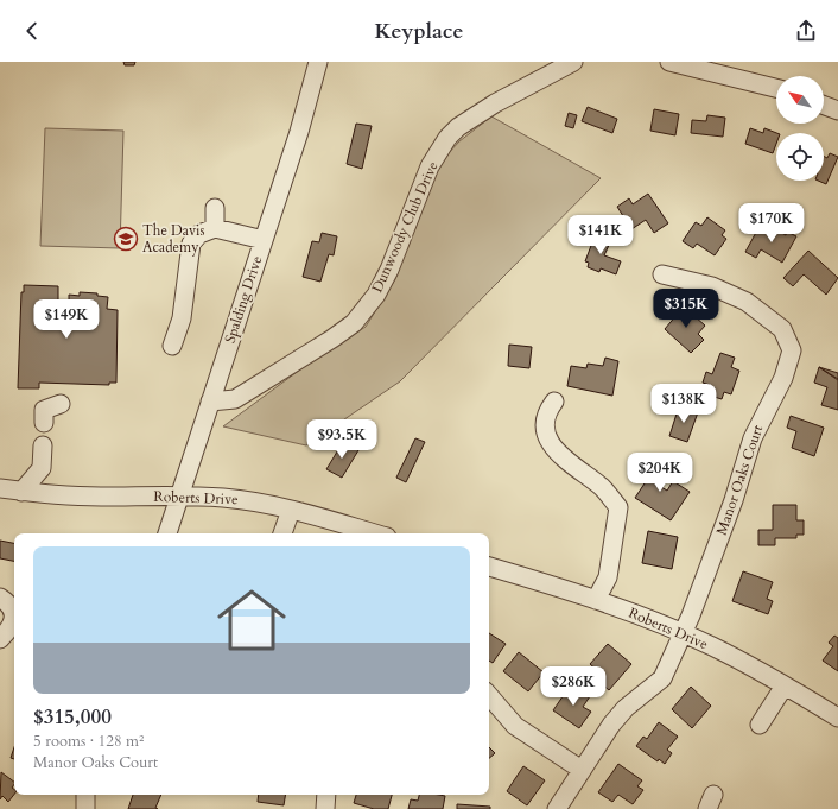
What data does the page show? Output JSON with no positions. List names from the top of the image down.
{
  "streets": {
    "street": [
      "Dunwoody Club Drive",
      "Spalding Drive",
      "Manor Oaks Court",
      "Roberts Drive"
    ]
  },
  "crossings": [
    ["Dunwoody Club Drive", "Spalding Drive"],
    ["Spalding Drive", "Roberts Drive"],
    ["Manor Oaks Court", "Roberts Drive"]
  ],
  "places": {
    "school or university": ["The Davis Academy"]
  },
  "north": "top left",
  "page": {
    "header": "Keyplace",
    "price": [
      "$170K",
      "$141K",
      "$315K",
      "$149K",
      "$138K",
      "$93.5K",
      "$204K",
      "$286K"
    ],
    "list": [
      {
        "name": "$315,000",
        "note": "5 rooms · 128 m² · Manor Oaks Court"
      }
    ]
  }
}
